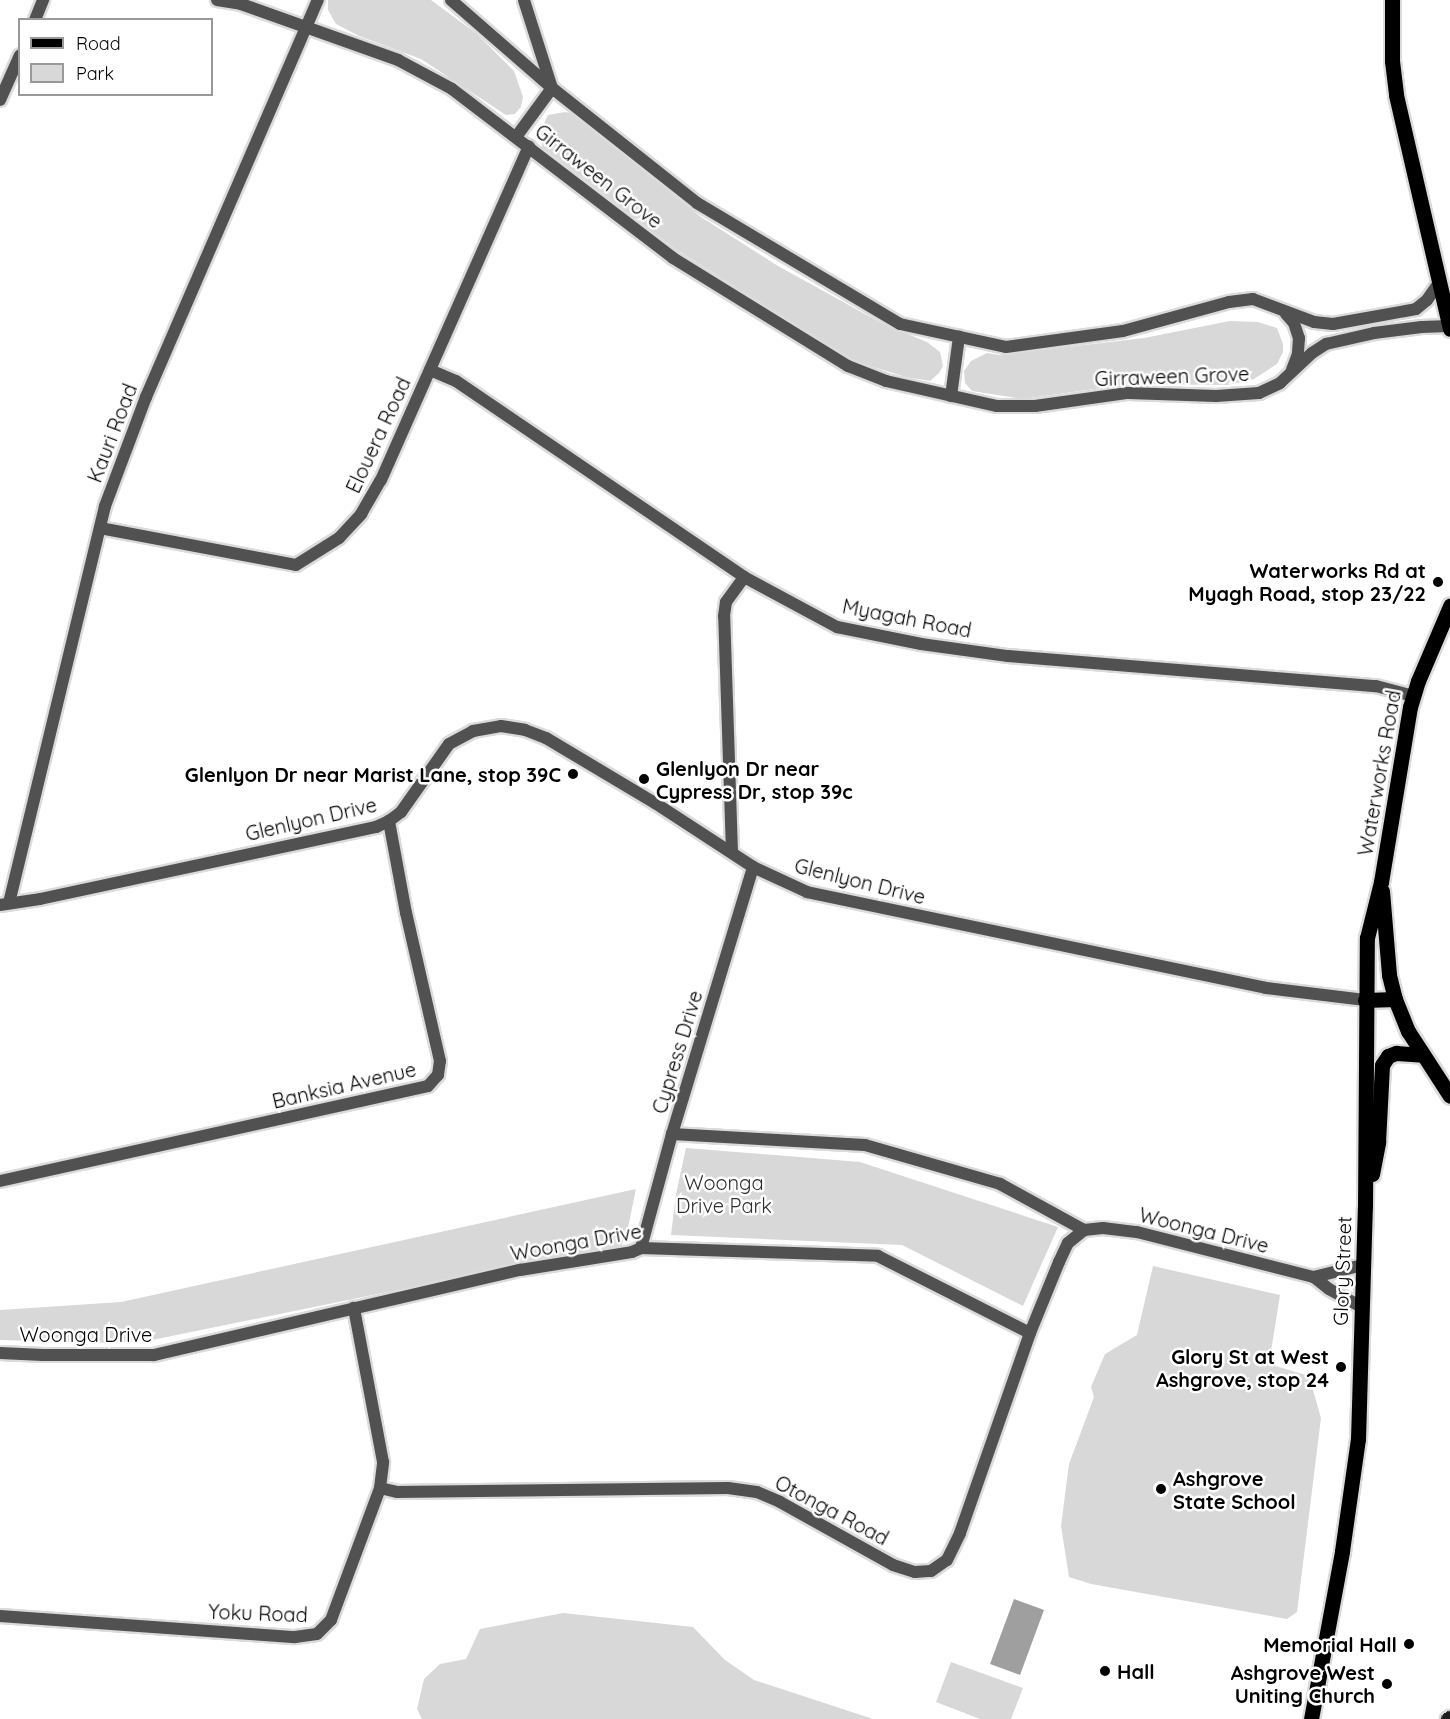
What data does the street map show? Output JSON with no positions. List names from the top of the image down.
{
  "streets": {
    "main road": ["Waterworks Road", "Glory Street"],
    "street": [
      "Girraween Grove",
      "Kauri Road",
      "Elouera Road",
      "Myagah Road",
      "Glenlyon Drive",
      "Cypress Drive",
      "Banksia Avenue",
      "Woonga Drive",
      "Otonga Road",
      "Yoku Road"
    ]
  },
  "crossings": [
    ["Girraween Grove", "Kauri Road"],
    ["Girraween Grove", "Elouera Road"],
    ["Kauri Road", "Elouera Road"],
    ["Kauri Road", "Glenlyon Drive"],
    ["Elouera Road", "Myagah Road"],
    ["Myagah Road", "Waterworks Road"],
    ["Waterworks Road", "Glenlyon Drive"],
    ["Waterworks Road", "Glory Street"],
    ["Glenlyon Drive", "Cypress Drive"],
    ["Glenlyon Drive", "Banksia Avenue"],
    ["Glenlyon Drive", "Glory Street"],
    ["Cypress Drive", "Woonga Drive"],
    ["Woonga Drive", "Glory Street"],
    ["Woonga Drive", "Otonga Road"],
    ["Woonga Drive", "Yoku Road"],
    ["Otonga Road", "Yoku Road"]
  ],
  "parks": ["Woonga Drive Park"],
  "places": [
    "Waterworks Rd at Myagh Road, stop 23/22",
    "Glenlyon Dr near Marist Lane, stop 39C",
    "Glenlyon Dr near Cypress Dr, stop 39c",
    "Glory St at West Ashgrove, stop 24",
    "Ashgrove State School",
    "Memorial Hall",
    "Hall",
    "Ashgrove West Uniting Church"
  ],
  "legend": ["Road", "Park"]
}
